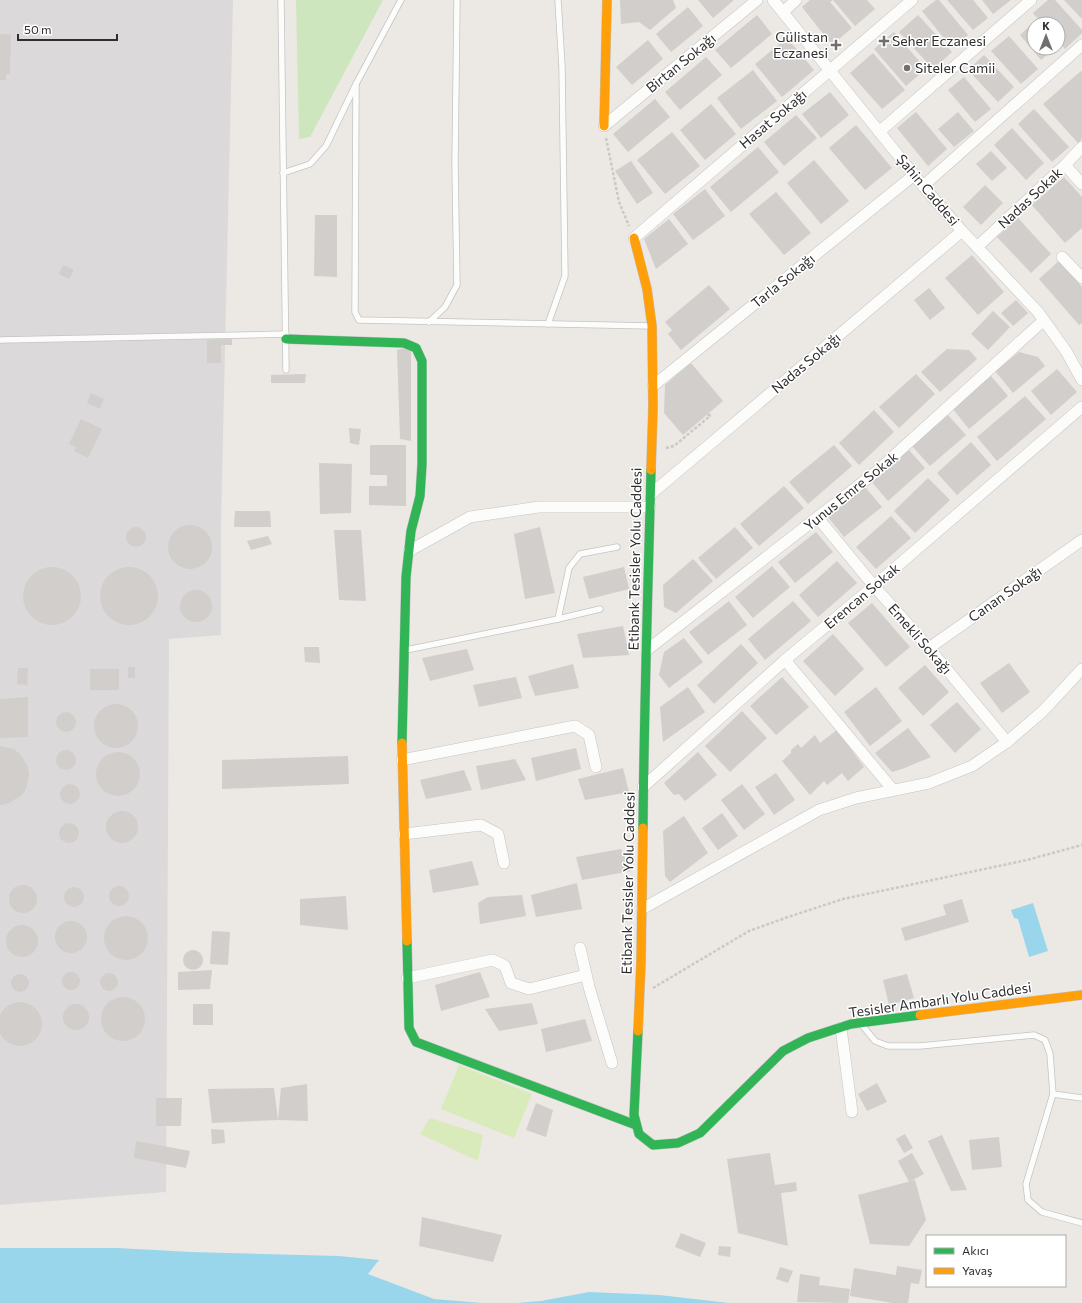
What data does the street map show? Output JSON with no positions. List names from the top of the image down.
{
  "streets": {
    "street": [
      "Birtan Sokağı",
      "Hasat Sokağı",
      "Şahin Caddesi",
      "Nadas Sokak",
      "Tarla Sokağı",
      "Nadas Sokağı",
      "Yunus Emre Sokak",
      "Etibank Tesisler Yolu Caddesi",
      "Canan Sokağı",
      "Erencan Sokak",
      "Emekli Sokağı",
      "Tesisler Ambarlı Yolu Caddesi"
    ]
  },
  "crossings": [
    ["Hasat Sokağı", "Şahin Caddesi"],
    ["Hasat Sokağı", "Etibank Tesisler Yolu Caddesi"],
    ["Şahin Caddesi", "Nadas Sokak"],
    ["Şahin Caddesi", "Tarla Sokağı"],
    ["Şahin Caddesi", "Nadas Sokağı"],
    ["Şahin Caddesi", "Yunus Emre Sokak"],
    ["Tarla Sokağı", "Etibank Tesisler Yolu Caddesi"],
    ["Nadas Sokağı", "Etibank Tesisler Yolu Caddesi"],
    ["Yunus Emre Sokak", "Etibank Tesisler Yolu Caddesi"],
    ["Yunus Emre Sokak", "Emekli Sokağı"],
    ["Etibank Tesisler Yolu Caddesi", "Erencan Sokak"],
    ["Etibank Tesisler Yolu Caddesi", "Tesisler Ambarlı Yolu Caddesi"],
    ["Canan Sokağı", "Emekli Sokağı"],
    ["Erencan Sokak", "Emekli Sokağı"]
  ],
  "places": {
    "health": ["Seher Eczanesi", "Gülistan Eczanesi"],
    "other": ["Siteler Camii"]
  },
  "legend": ["Akıcı", "Yavaş"],
  "scale_bar": "50 m",
  "north": "top"
}
